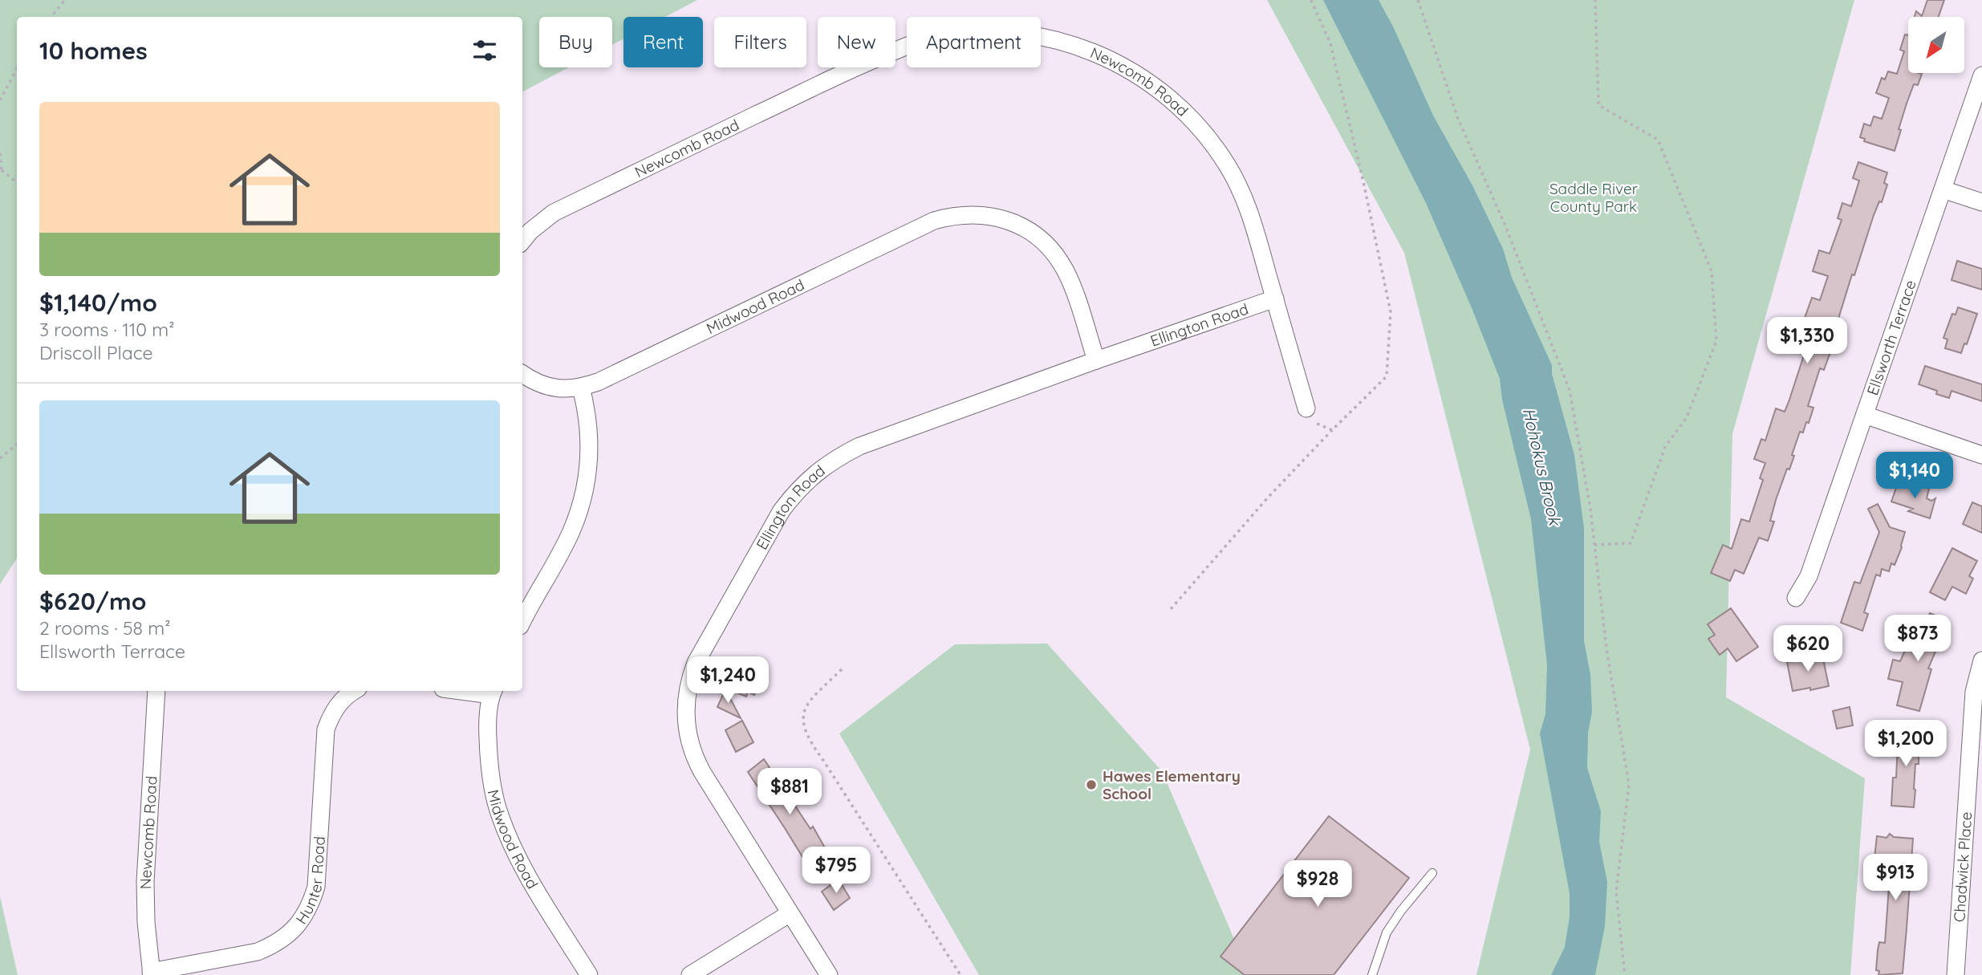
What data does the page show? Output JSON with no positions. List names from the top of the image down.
{
  "streets": {
    "street": [
      "Newcomb Road",
      "Midwood Road",
      "Ellington Road",
      "Ellsworth Terrace",
      "Chadwick Place",
      "Hunter Road"
    ]
  },
  "crossings": [
    ["Newcomb Road", "Ellington Road"],
    ["Newcomb Road", "Hunter Road"],
    ["Midwood Road", "Ellington Road"]
  ],
  "water": ["Hohokus Brook"],
  "parks": ["Saddle River County Park"],
  "places": ["Hawes Elementary School"],
  "north": "bottom left",
  "page": {
    "chip": [
      "Buy",
      "Rent",
      "Filters",
      "New",
      "Apartment"
    ],
    "heading": "10 homes",
    "list": [
      {
        "name": "$1,140/mo",
        "note": "3 rooms · 110 m² · Driscoll Place"
      },
      {
        "name": "$620/mo",
        "note": "2 rooms · 58 m² · Ellsworth Terrace"
      }
    ],
    "price": [
      "$1,330",
      "$1,140",
      "$873",
      "$620",
      "$1,240",
      "$1,200",
      "$881",
      "$795",
      "$913",
      "$928"
    ]
  }
}
